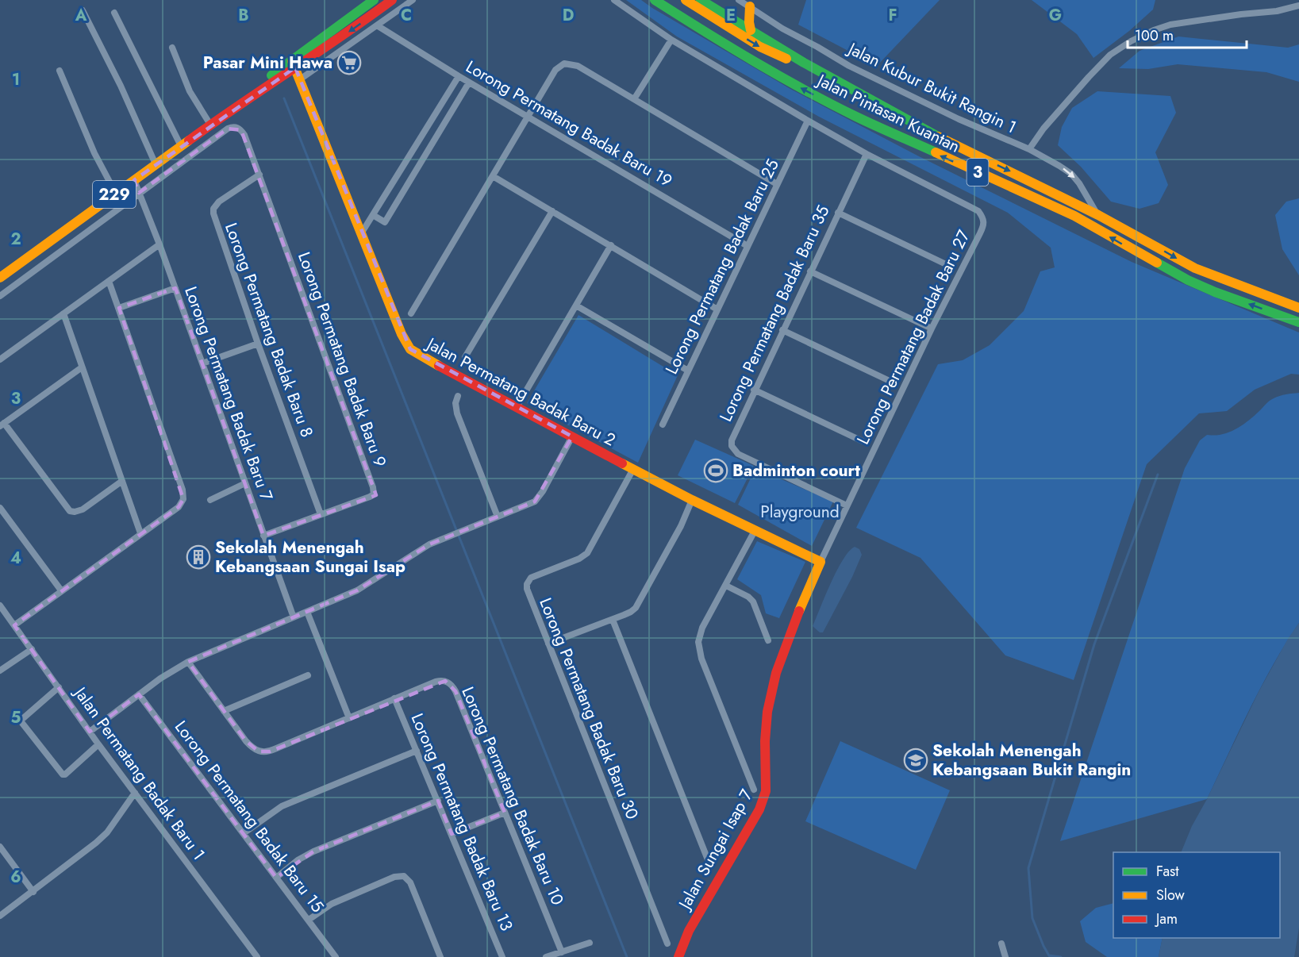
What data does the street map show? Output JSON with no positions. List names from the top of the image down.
{
  "streets": {
    "main road": [
      "Jalan Pintasan Kuantan",
      "3",
      "229",
      "Jalan Permatang Badak Baru 2",
      "Jalan Sungai Isap 7"
    ],
    "street": [
      "Jalan Kubur Bukit Rangin 1",
      "Lorong Permatang Badak Baru 19",
      "Lorong Permatang Badak Baru 25",
      "Lorong Permatang Badak Baru 35",
      "Lorong Permatang Badak Baru 8",
      "Lorong Permatang Badak Baru 27",
      "Lorong Permatang Badak Baru 9",
      "Lorong Permatang Badak Baru 7",
      "Lorong Permatang Badak Baru 30",
      "Jalan Permatang Badak Baru 1",
      "Lorong Permatang Badak Baru 10",
      "Lorong Permatang Badak Baru 15",
      "Lorong Permatang Badak Baru 13"
    ]
  },
  "crossings": [
    ["Jalan Kubur Bukit Rangin 1", "Jalan Pintasan Kuantan"],
    ["Lorong Permatang Badak Baru 19", "Lorong Permatang Badak Baru 25"],
    ["229", "Jalan Permatang Badak Baru 2"],
    ["229", "Lorong Permatang Badak Baru 7"],
    ["Lorong Permatang Badak Baru 25", "Lorong Permatang Badak Baru 27"],
    ["Lorong Permatang Badak Baru 35", "Lorong Permatang Badak Baru 27"],
    ["Lorong Permatang Badak Baru 8", "Lorong Permatang Badak Baru 9"],
    ["Lorong Permatang Badak Baru 27", "Jalan Permatang Badak Baru 2"],
    ["Lorong Permatang Badak Baru 27", "Jalan Sungai Isap 7"],
    ["Lorong Permatang Badak Baru 9", "Lorong Permatang Badak Baru 7"],
    ["Jalan Permatang Badak Baru 2", "Lorong Permatang Badak Baru 30"],
    ["Jalan Permatang Badak Baru 2", "Jalan Sungai Isap 7"],
    ["Lorong Permatang Badak Baru 10", "Lorong Permatang Badak Baru 13"]
  ],
  "parks": ["Playground"],
  "places": {
    "supermarket": ["Pasar Mini Hawa"],
    "sports": ["Badminton court"],
    "building": ["Sekolah Menengah Kebangsaan Sungai Isap"],
    "school or university": ["Sekolah Menengah Kebangsaan Bukit Rangin"]
  },
  "legend": ["Fast", "Slow", "Jam"],
  "scale_bar": "100 m",
  "grid": {
    "columns": [
      "A",
      "B",
      "C",
      "D",
      "E",
      "F",
      "G"
    ],
    "rows": [
      "1",
      "2",
      "3",
      "4",
      "5",
      "6"
    ]
  }
}
